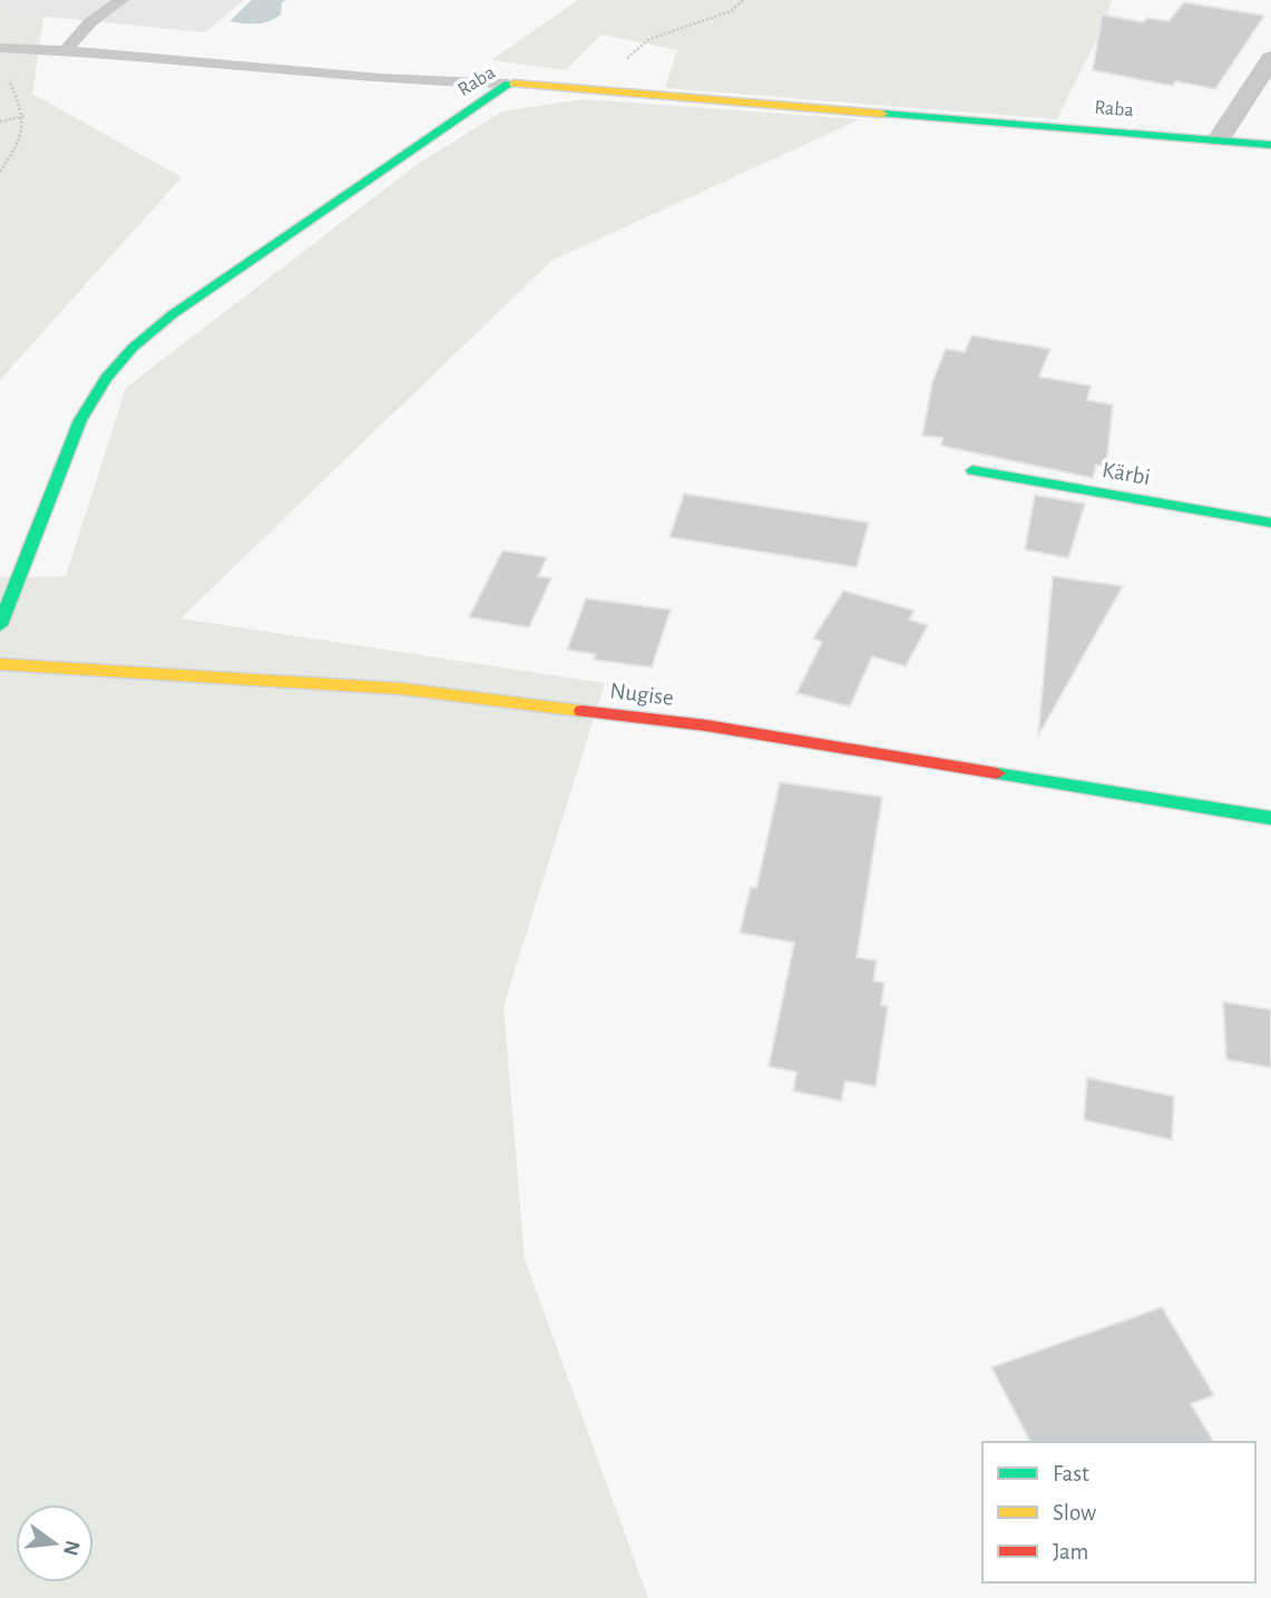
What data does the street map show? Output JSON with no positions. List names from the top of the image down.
{
  "streets": {
    "street": ["Raba", "Kärbi", "Nugise"]
  },
  "legend": ["Fast", "Slow", "Jam"],
  "north": "right"
}
